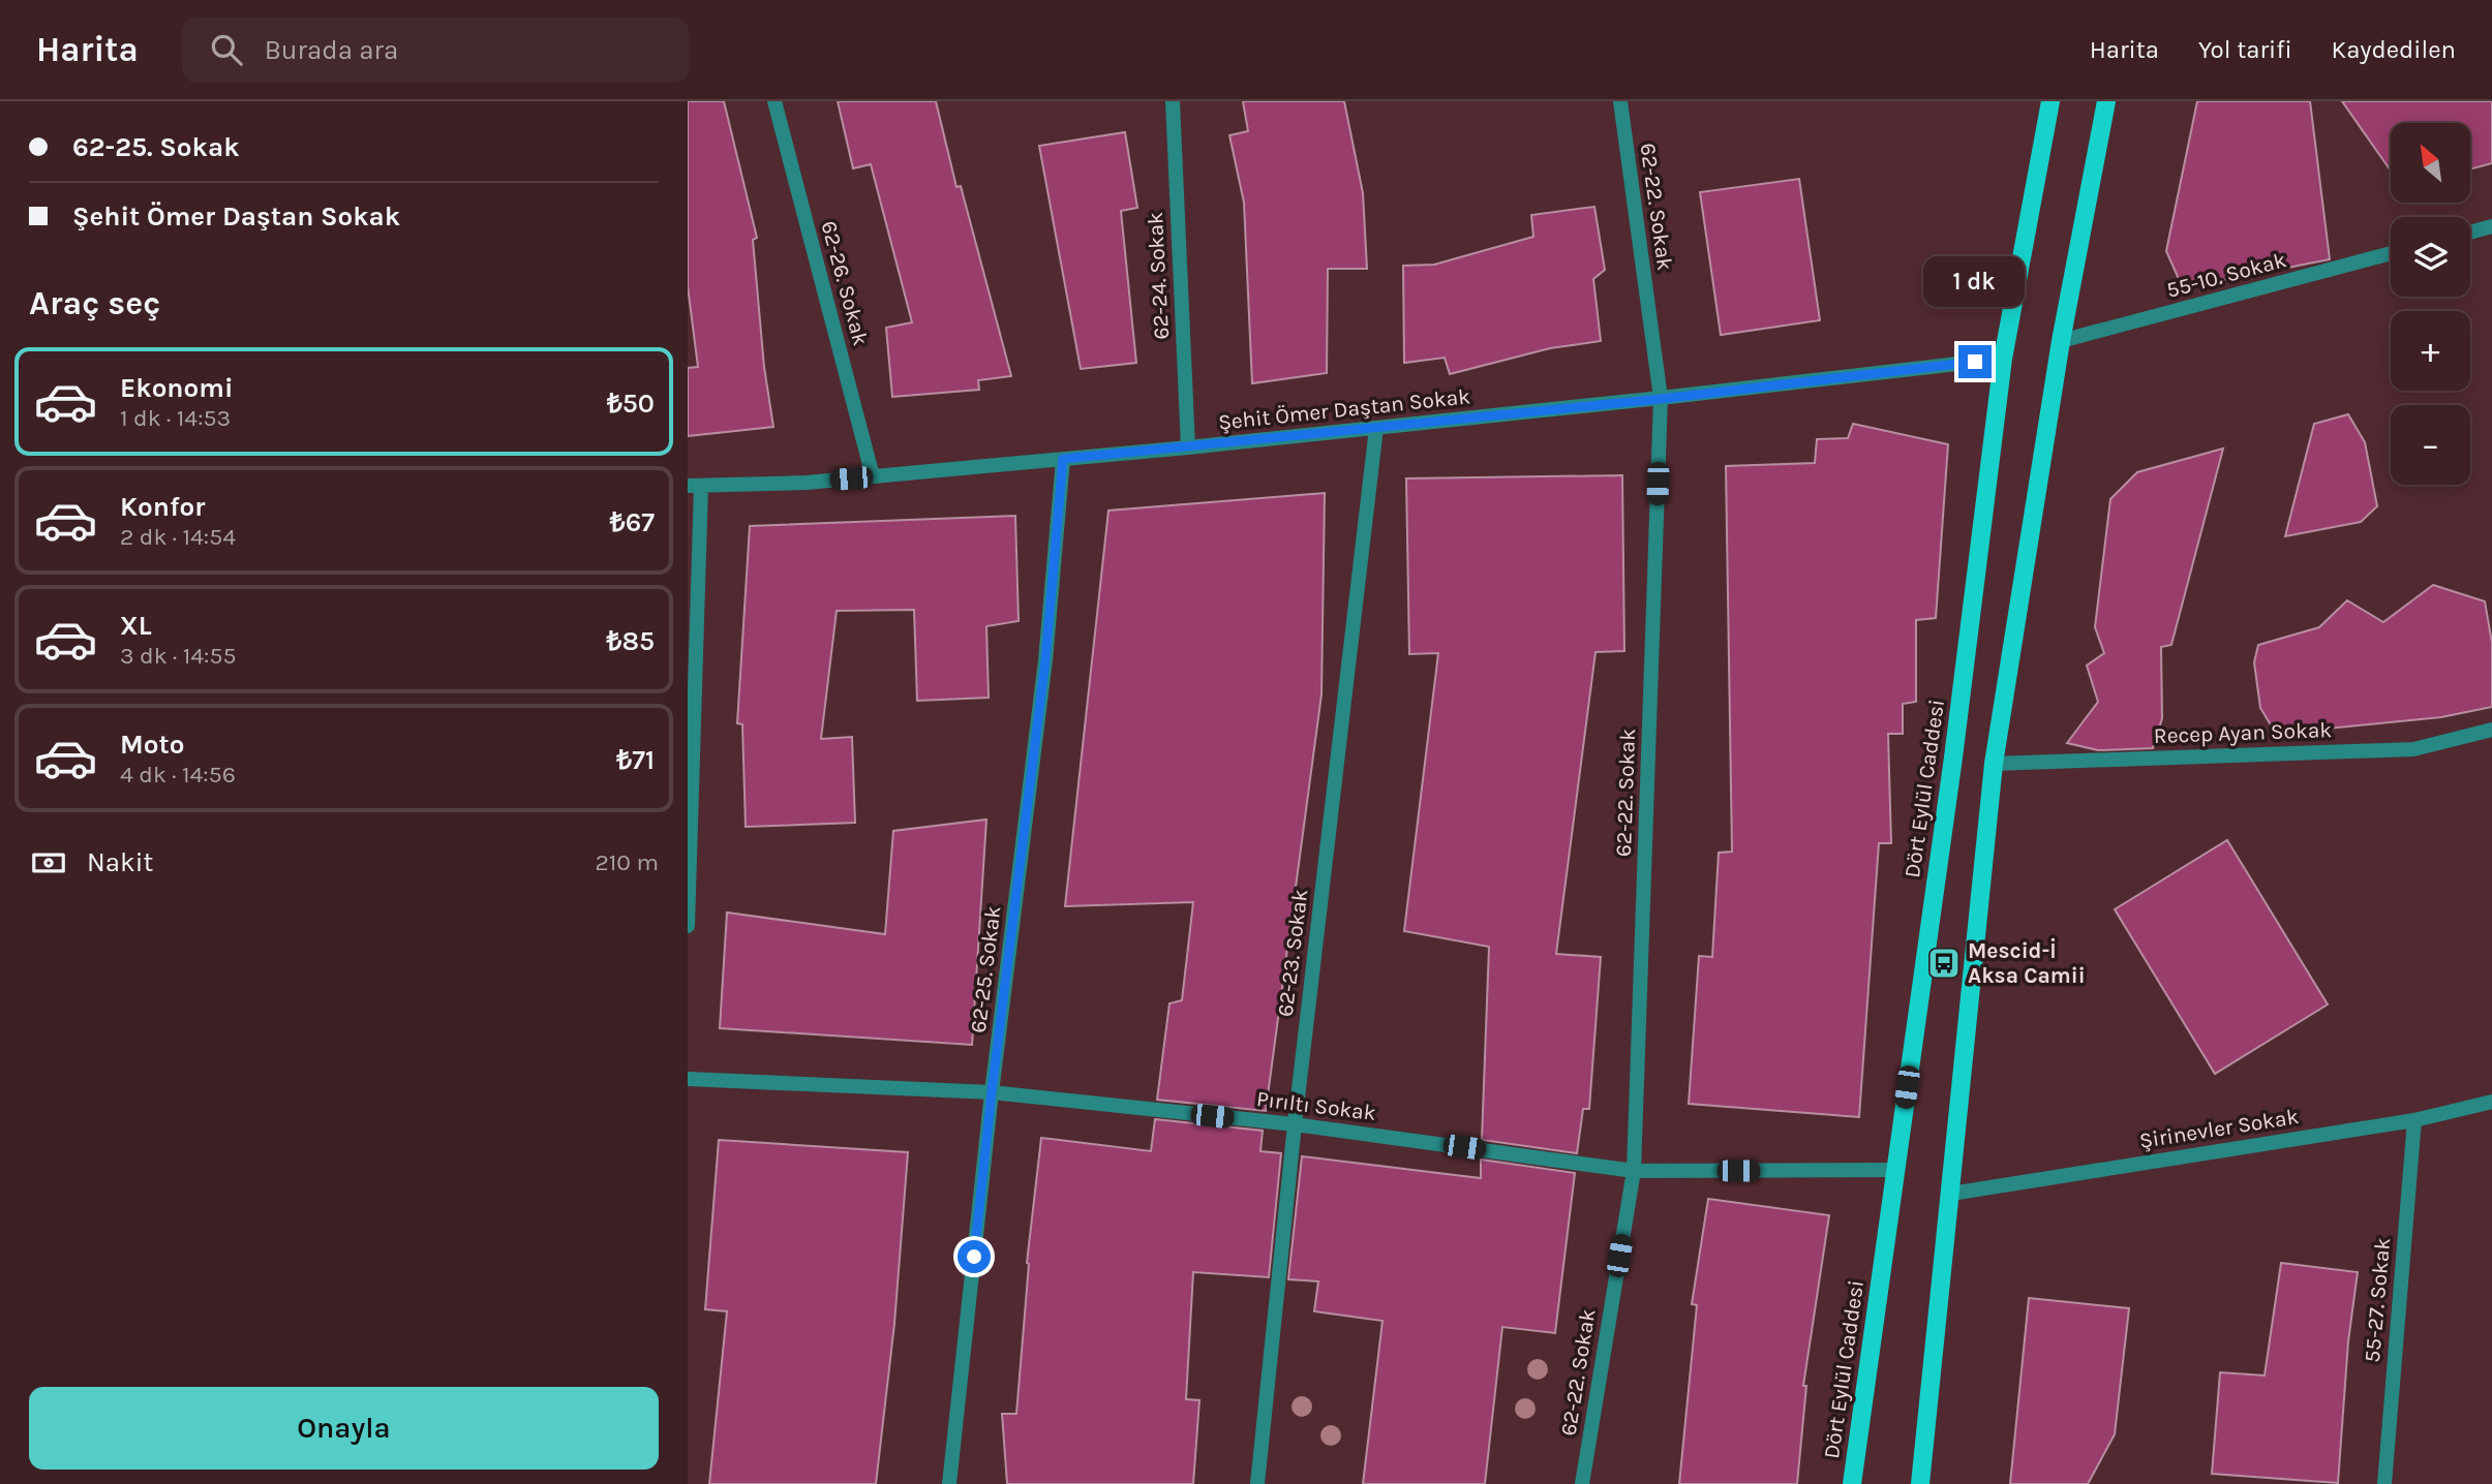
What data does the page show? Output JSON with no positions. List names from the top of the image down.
{
  "streets": {
    "main road": ["Dört Eylül Caddesi"],
    "street": [
      "62-22. Sokak",
      "55-10. Sokak",
      "62-24. Sokak",
      "62-26. Sokak",
      "Şehit Ömer Daştan Sokak",
      "Recep Ayan Sokak",
      "62-23. Sokak",
      "62-25. Sokak",
      "Pırıltı Sokak",
      "Şirinevler Sokak",
      "55-27. Sokak"
    ]
  },
  "crossings": [
    ["62-22. Sokak", "Şehit Ömer Daştan Sokak"],
    ["62-22. Sokak", "Pırıltı Sokak"],
    ["62-24. Sokak", "Şehit Ömer Daştan Sokak"],
    ["62-26. Sokak", "Şehit Ömer Daştan Sokak"],
    ["Şehit Ömer Daştan Sokak", "Dört Eylül Caddesi"],
    ["Şehit Ömer Daştan Sokak", "62-23. Sokak"],
    ["Şehit Ömer Daştan Sokak", "62-25. Sokak"],
    ["Dört Eylül Caddesi", "Pırıltı Sokak"],
    ["62-23. Sokak", "Pırıltı Sokak"],
    ["62-25. Sokak", "Pırıltı Sokak"],
    ["Şirinevler Sokak", "55-27. Sokak"]
  ],
  "places": {
    "bus stop": ["Mescid-İ Aksa Camii"]
  },
  "north": "top left",
  "page": {
    "header": "Harita",
    "search": "Burada ara",
    "nav": ["Harita", "Yol tarifi", "Kaydedilen"],
    "banner": ["62-25. Sokak", "Şehit Ömer Daştan Sokak"],
    "map_buttons": ["+", "−"],
    "bubble": "1 dk",
    "heading": "Araç seç",
    "list": [
      {
        "name": "Ekonomi",
        "note": "1 dk · 14:53",
        "value": "₺50"
      },
      {
        "name": "Konfor",
        "note": "2 dk · 14:54",
        "value": "₺67"
      },
      {
        "name": "XL",
        "note": "3 dk · 14:55",
        "value": "₺85"
      },
      {
        "name": "Moto",
        "note": "4 dk · 14:56",
        "value": "₺71"
      }
    ],
    "pay": ["Nakit", "210 m"],
    "buttons": "Onayla"
  }
}
